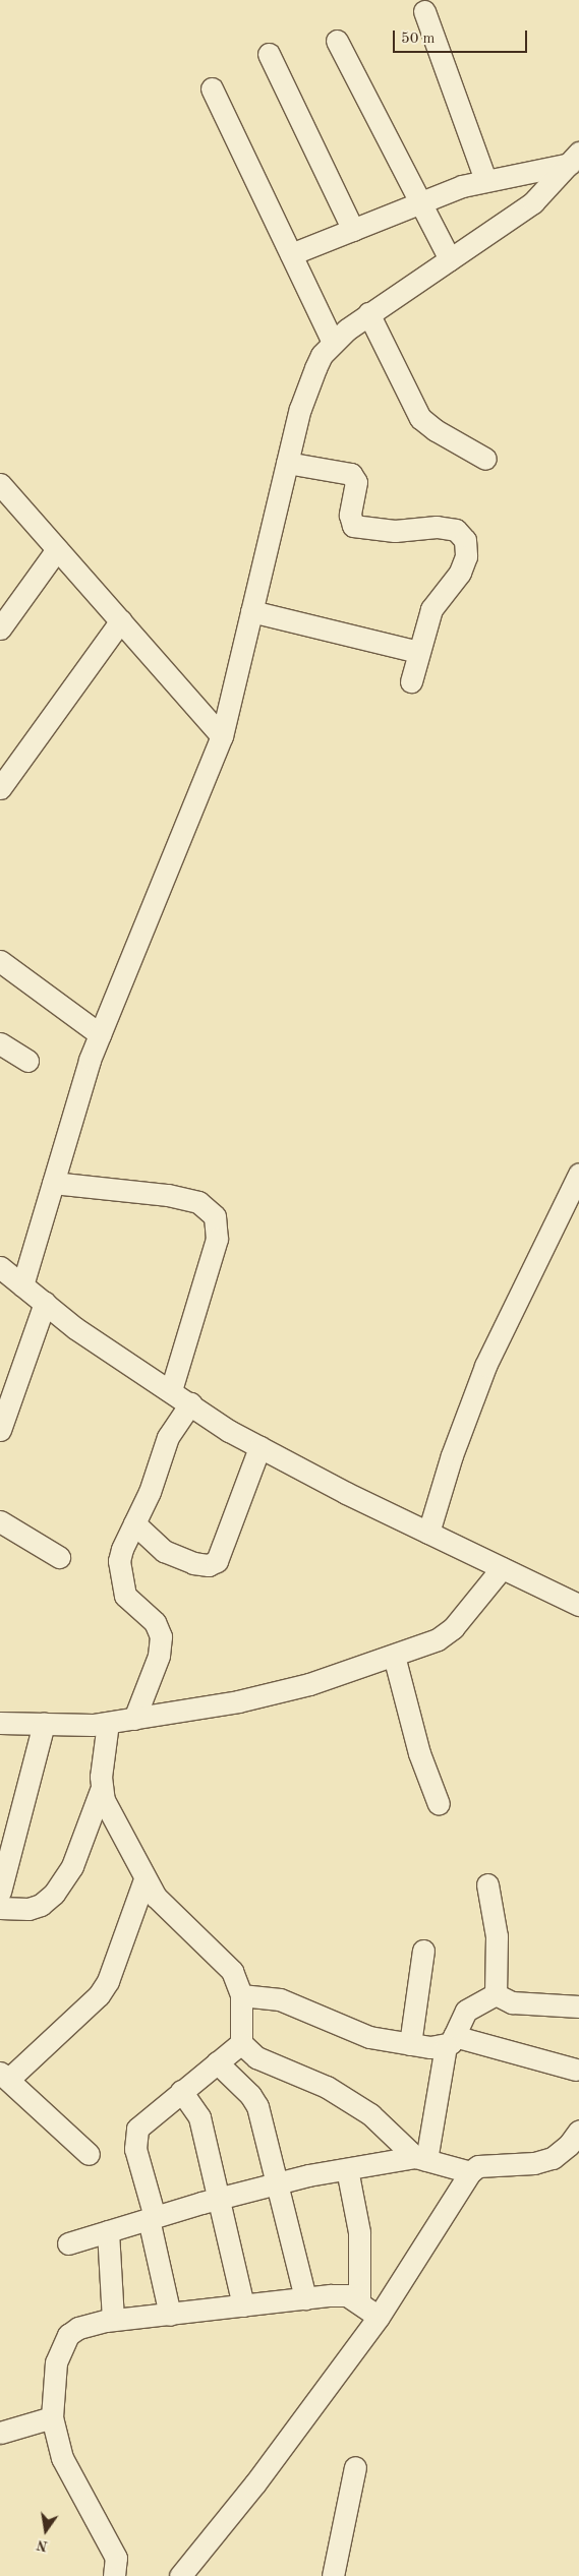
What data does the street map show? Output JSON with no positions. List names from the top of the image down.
{
  "scale_bar": "50 m",
  "north": "bottom"
}
